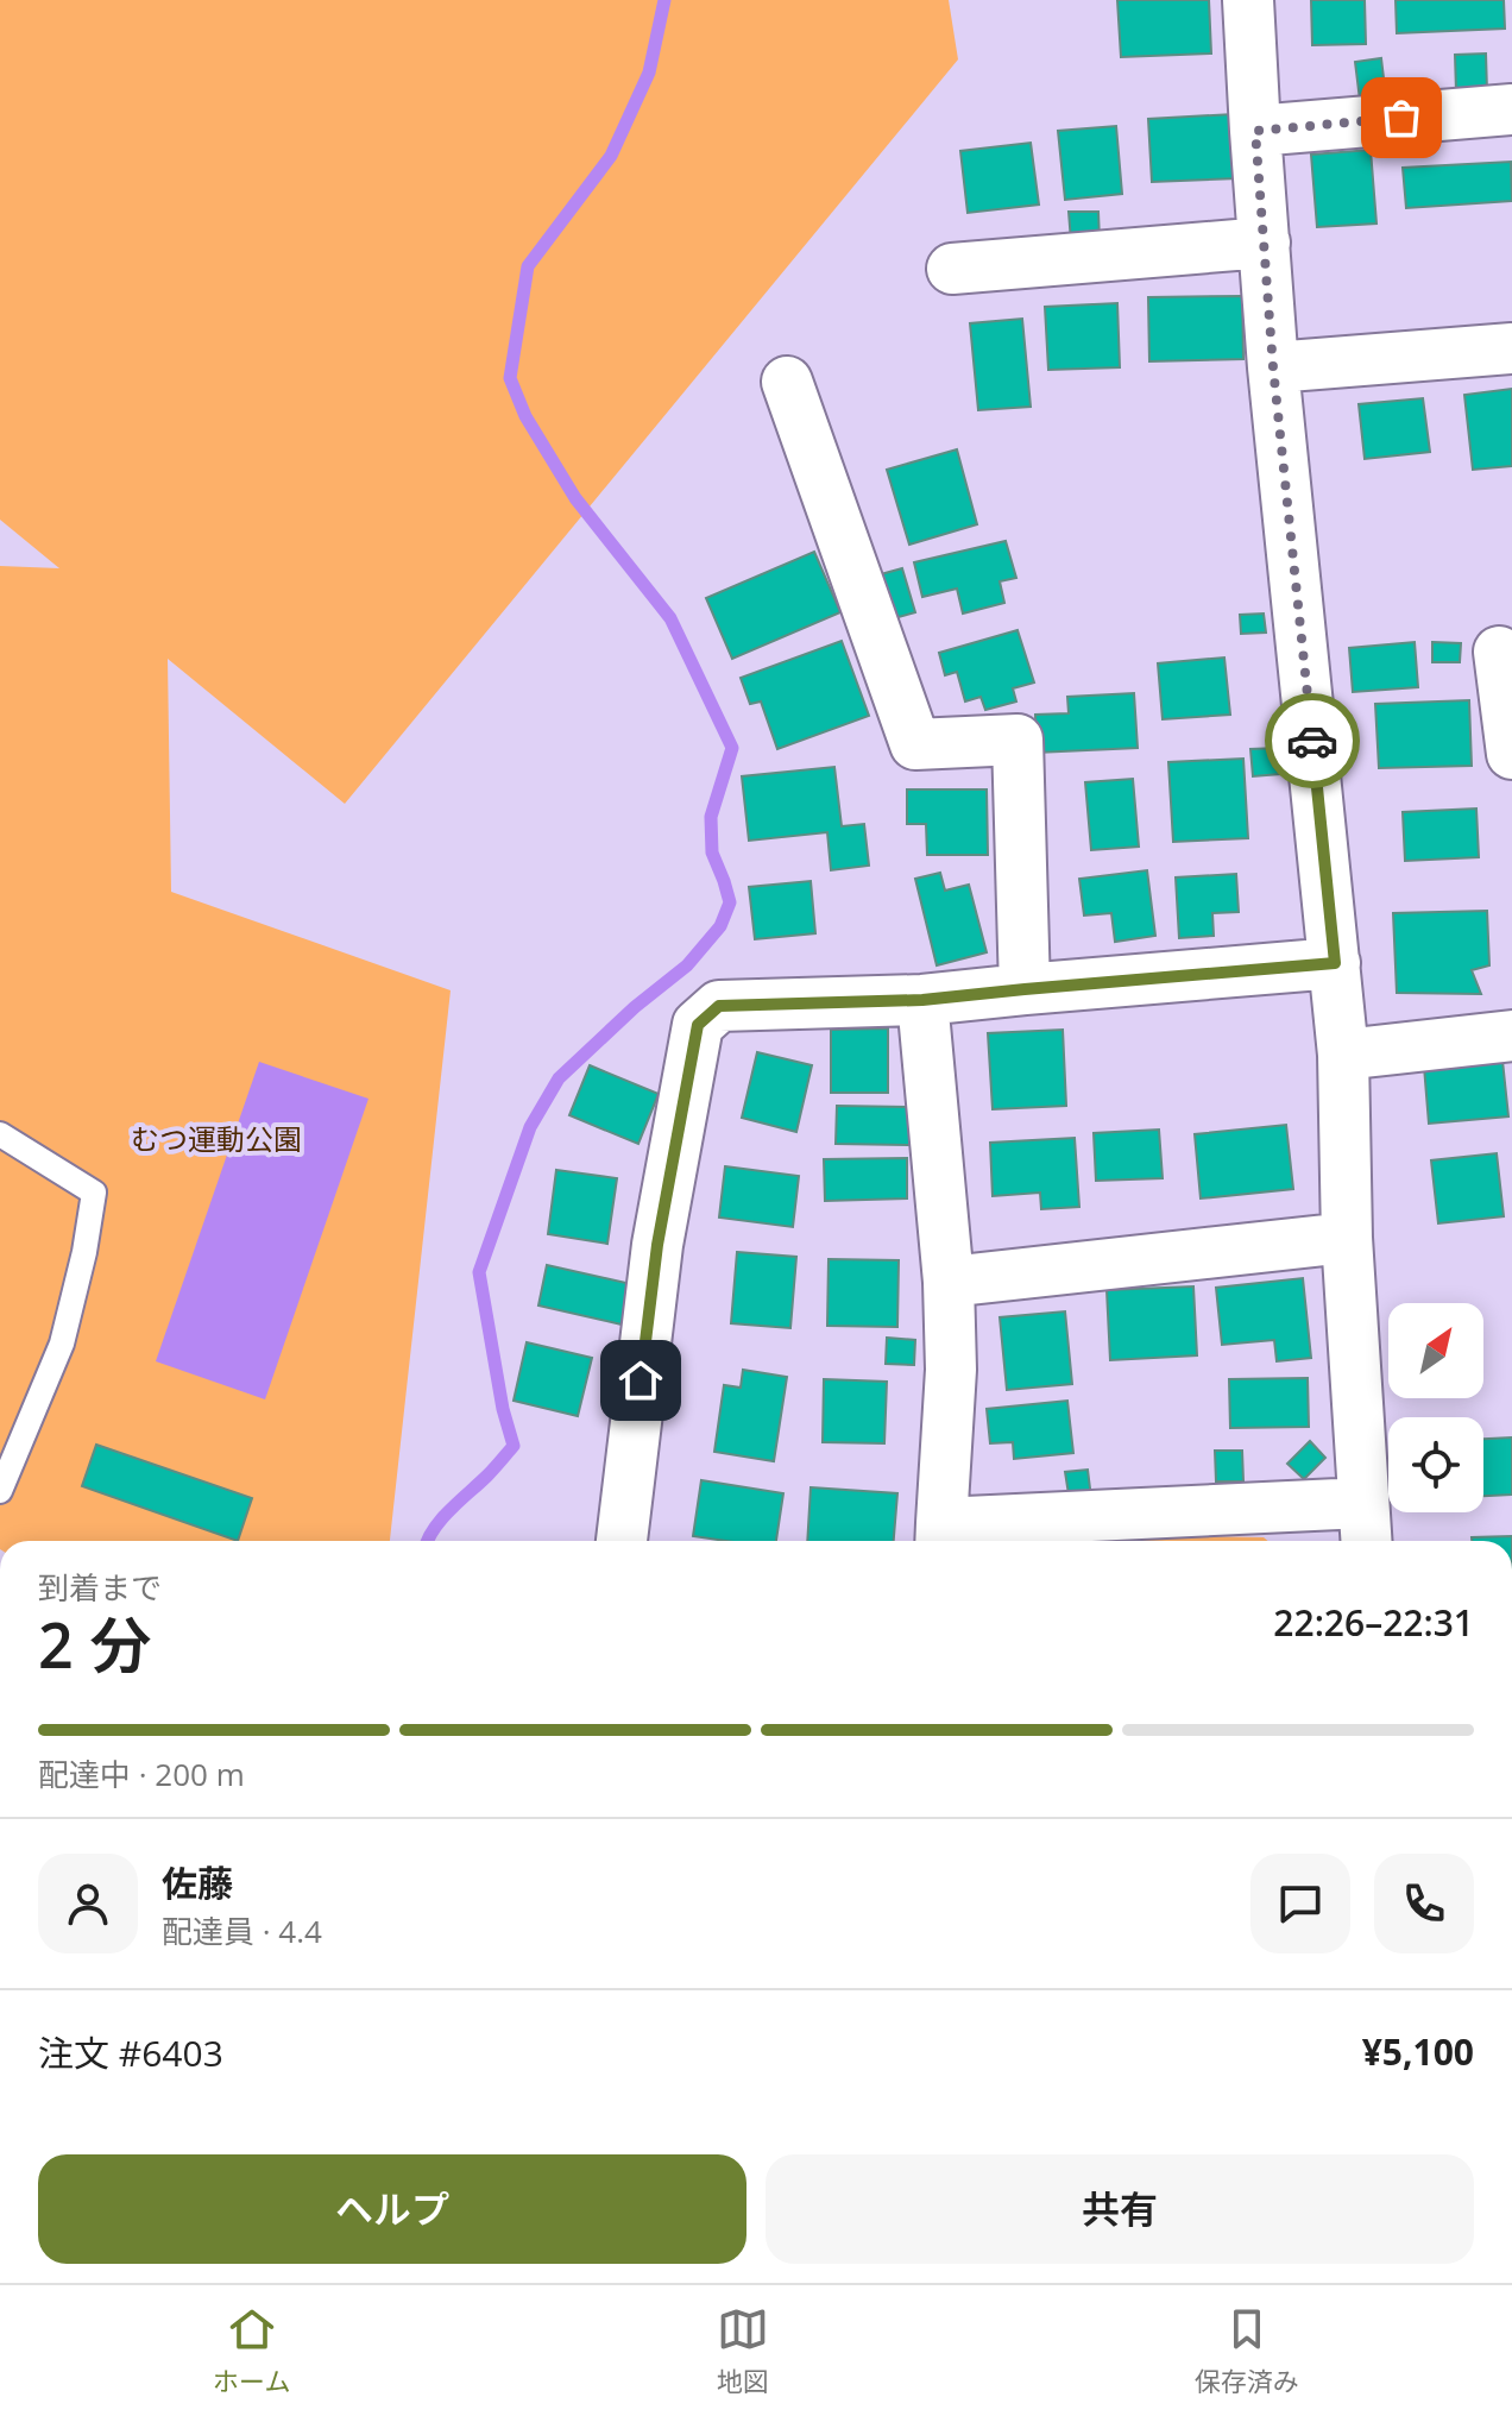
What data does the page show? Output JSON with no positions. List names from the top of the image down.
{
  "parks": ["むつ運動公園"],
  "north": "top right",
  "page": {
    "heading": ["2 分", "到着まで", "22:26–22:31"],
    "panel": [
      "佐藤",
      "配達員 · 4.4",
      "注文 #6403",
      "¥5,100"
    ],
    "bar": "配達中 · 200 m",
    "buttons": ["ヘルプ", "共有"],
    "tabs": ["ホーム", "地図", "保存済み"]
  }
}
